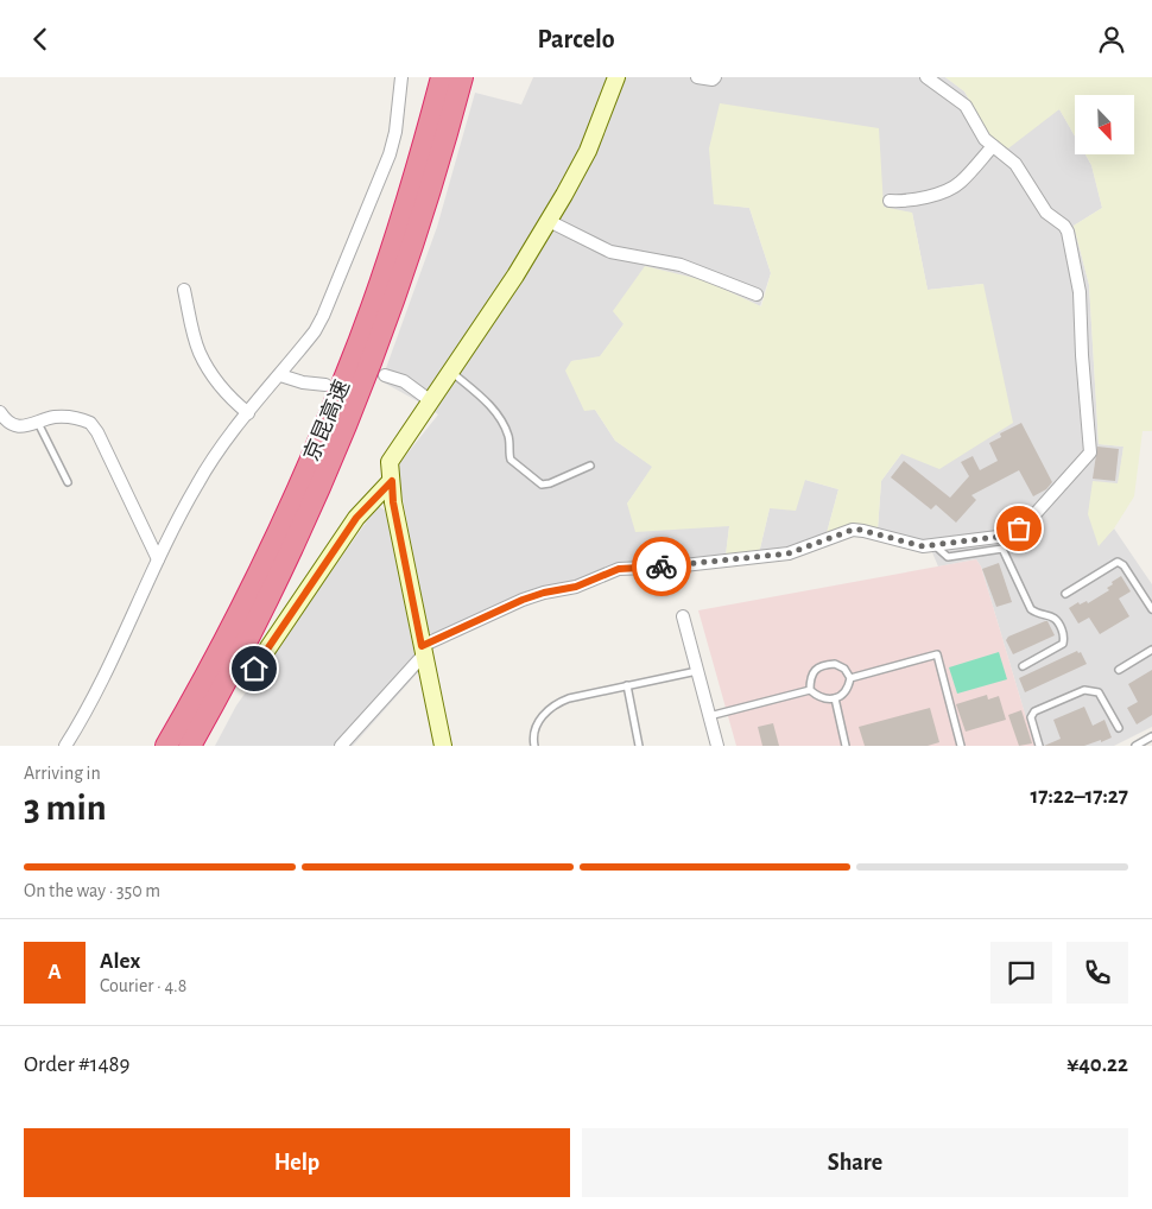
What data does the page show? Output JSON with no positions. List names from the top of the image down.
{
  "streets": {
    "highway": ["京昆高速"]
  },
  "north": "bottom right",
  "page": {
    "header": "Parcelo",
    "heading": ["3 min", "Arriving in", "17:22–17:27"],
    "panel": [
      "Alex",
      "Courier · 4.8",
      "Order #1489",
      "¥40.22"
    ],
    "bar": "On the way · 350 m",
    "round": "A",
    "buttons": ["Help", "Share"]
  }
}
